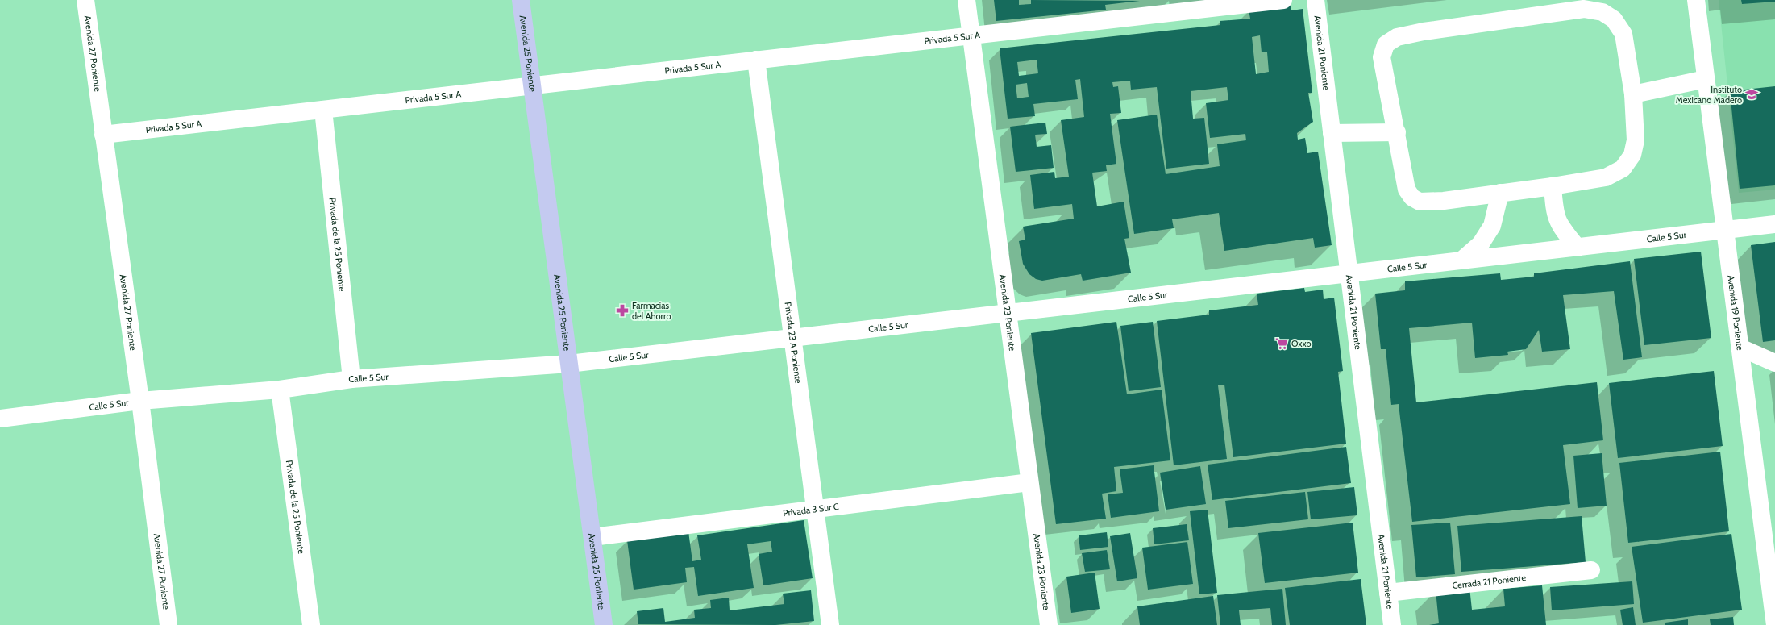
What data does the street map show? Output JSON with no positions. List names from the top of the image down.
{
  "streets": {
    "main road": ["Avenida 25 Poniente"],
    "street": [
      "Privada 5 Sur A",
      "Avenida 27 Poniente",
      "Avenida 21 Poniente",
      "Calle 5 Sur",
      "Privada de la 25 Poniente",
      "Avenida 23 Poniente",
      "Avenida 19 Poniente",
      "Privada 23 A Poniente",
      "Privada 3 Sur C",
      "Cerrada 21 Poniente"
    ]
  },
  "crossings": [
    ["Privada 5 Sur A", "Avenida 27 Poniente"],
    ["Privada 5 Sur A", "Avenida 25 Poniente"],
    ["Privada 5 Sur A", "Privada de la 25 Poniente"],
    ["Privada 5 Sur A", "Avenida 23 Poniente"],
    ["Privada 5 Sur A", "Privada 23 A Poniente"],
    ["Avenida 27 Poniente", "Calle 5 Sur"],
    ["Avenida 25 Poniente", "Calle 5 Sur"],
    ["Avenida 25 Poniente", "Privada 3 Sur C"],
    ["Avenida 21 Poniente", "Calle 5 Sur"],
    ["Avenida 21 Poniente", "Cerrada 21 Poniente"],
    ["Calle 5 Sur", "Privada de la 25 Poniente"],
    ["Calle 5 Sur", "Avenida 23 Poniente"],
    ["Calle 5 Sur", "Avenida 19 Poniente"],
    ["Calle 5 Sur", "Privada 23 A Poniente"],
    ["Avenida 23 Poniente", "Privada 3 Sur C"],
    ["Privada 23 A Poniente", "Privada 3 Sur C"]
  ],
  "places": {
    "school or university": ["Instituto Mexicano Madero"],
    "pharmacy": ["Farmacias del Ahorro"],
    "supermarket": ["Oxxo"]
  }
}
